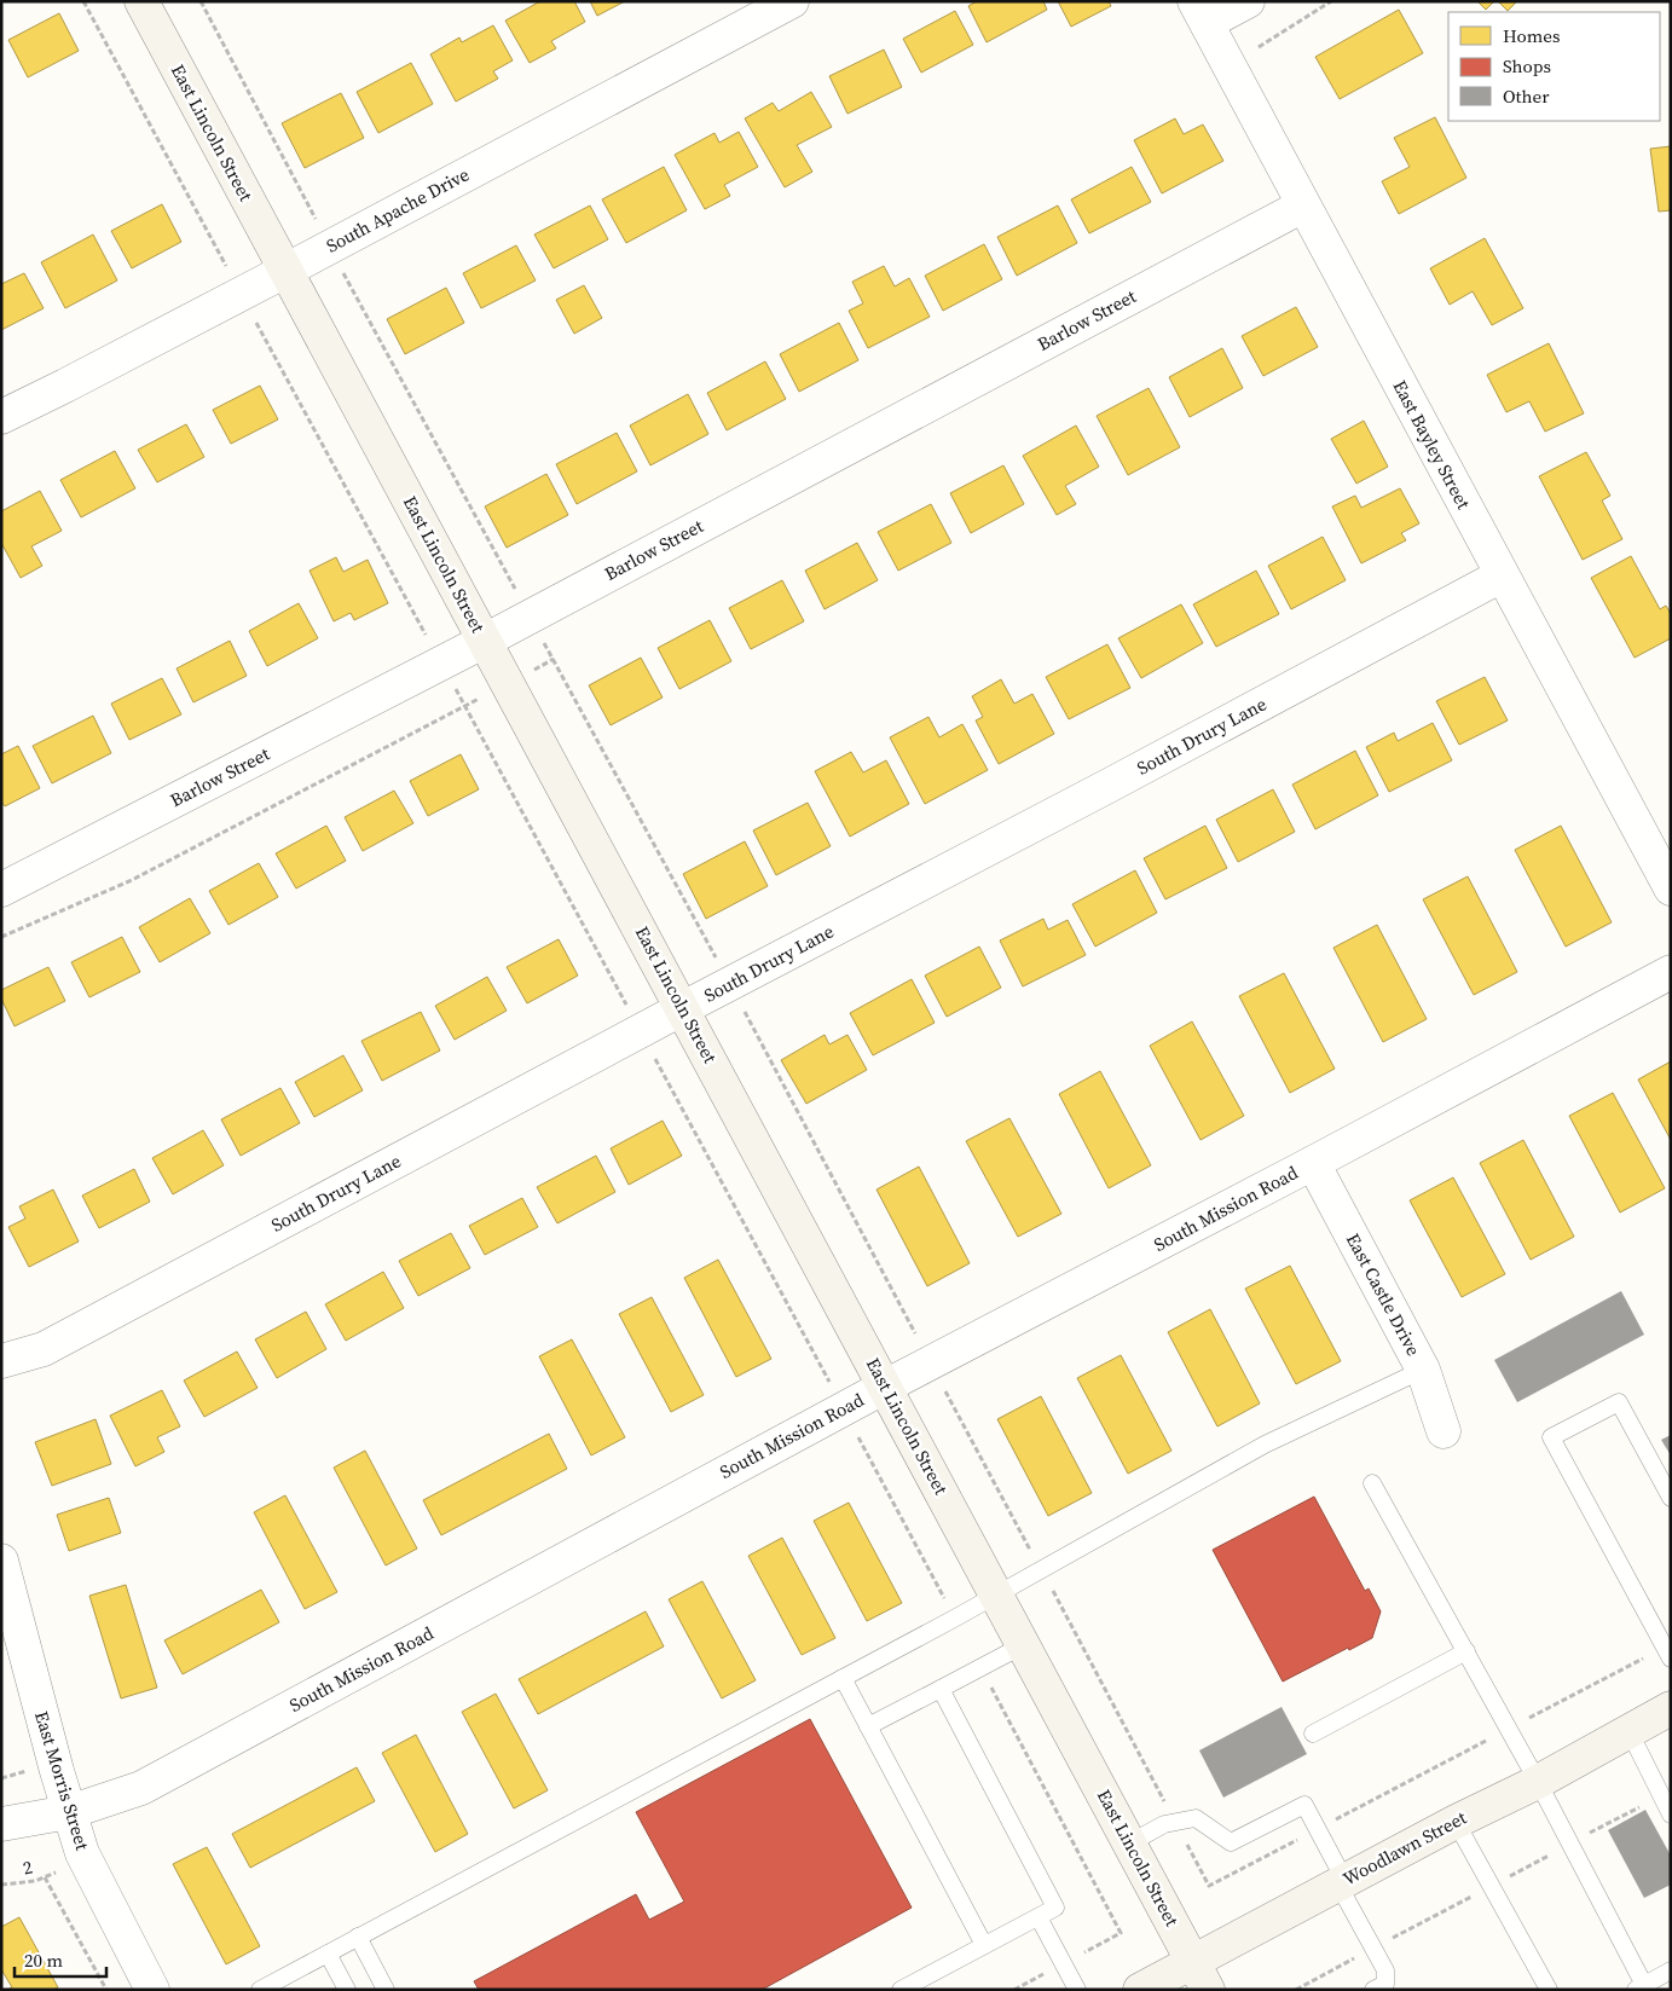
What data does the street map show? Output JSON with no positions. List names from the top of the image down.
{
  "streets": {
    "street": [
      "East Lincoln Street",
      "South Apache Drive",
      "Barlow Street",
      "East Bayley Street",
      "South Drury Lane",
      "South Mission Road",
      "East Castle Drive",
      "East Morris Street",
      "Woodlawn Street"
    ],
    "path": ["2"]
  },
  "crossings": [
    ["East Lincoln Street", "South Apache Drive"],
    ["East Lincoln Street", "Barlow Street"],
    ["East Lincoln Street", "South Drury Lane"],
    ["East Lincoln Street", "South Mission Road"],
    ["East Lincoln Street", "Woodlawn Street"],
    ["Barlow Street", "East Bayley Street"],
    ["East Bayley Street", "South Drury Lane"],
    ["South Mission Road", "East Castle Drive"],
    ["South Mission Road", "East Morris Street"]
  ],
  "legend": ["Homes", "Shops", "Other"],
  "scale_bar": "20 m"
}
